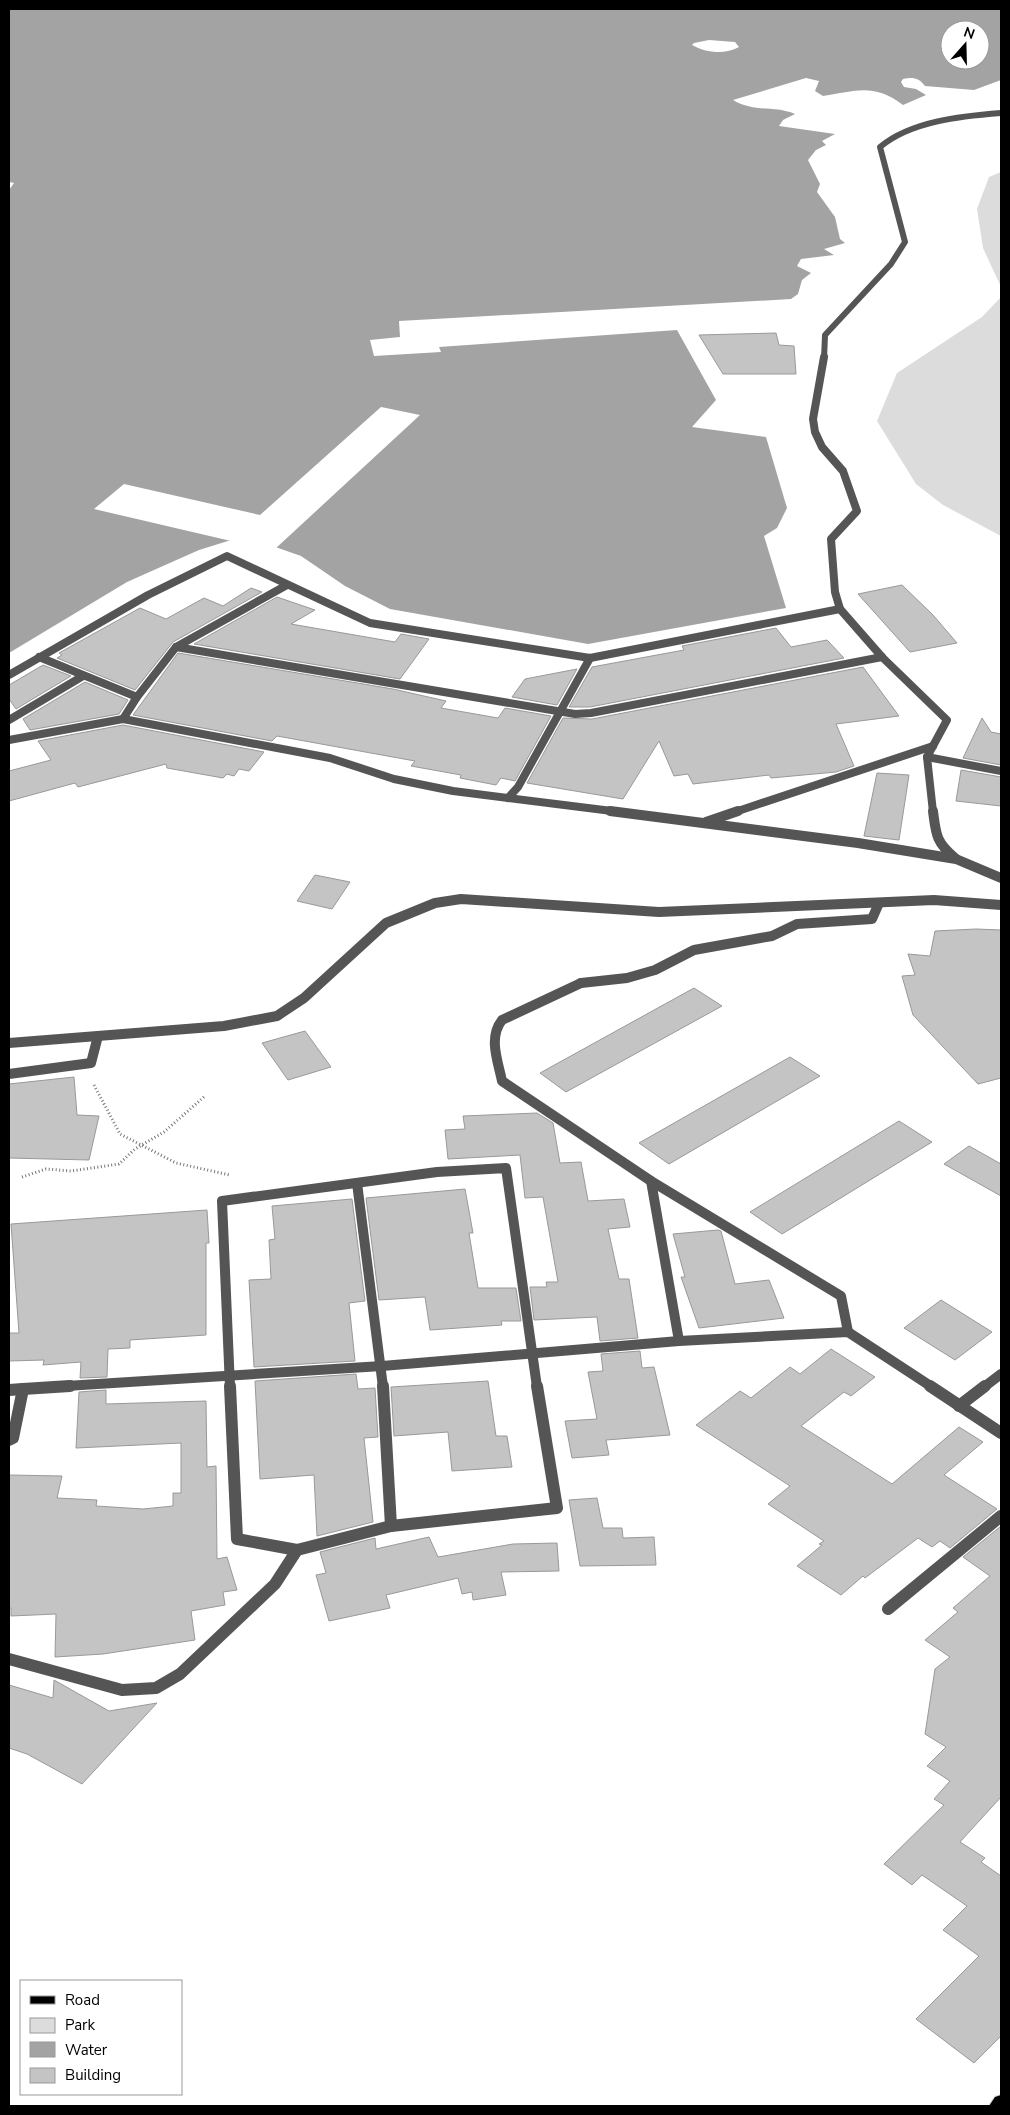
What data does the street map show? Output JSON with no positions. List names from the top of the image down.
{
  "legend": [
    "Road",
    "Park",
    "Water",
    "Building"
  ],
  "north": "top"
}
